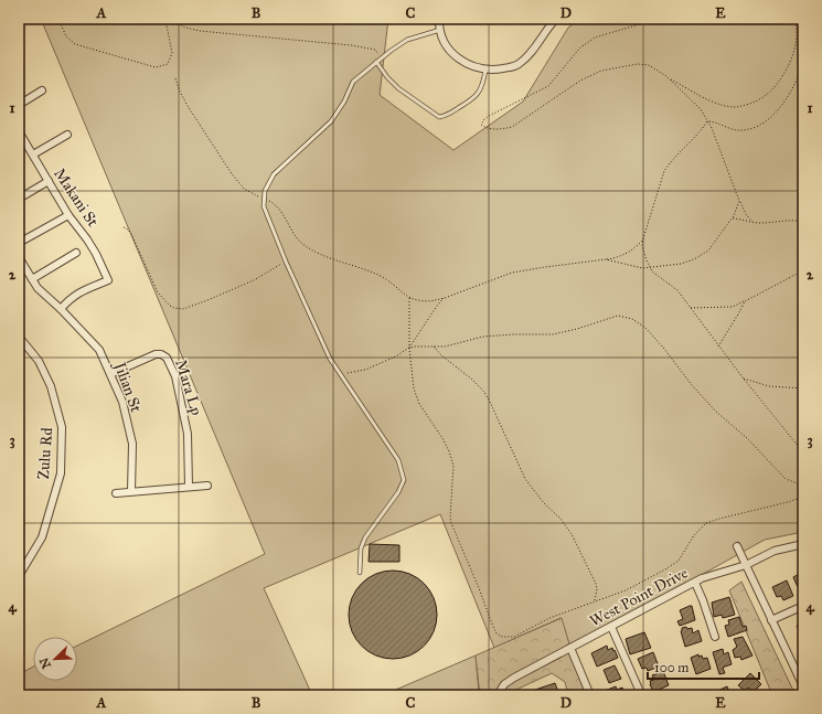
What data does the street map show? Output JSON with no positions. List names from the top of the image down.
{
  "streets": {
    "street": [
      "Makani St",
      "Jilian St",
      "Mara Lp",
      "Zulu Rd",
      "West Point Drive"
    ]
  },
  "crossings": [
    ["Makani St", "Jilian St"],
    ["Jilian St", "Mara Lp"]
  ],
  "scale_bar": "100 m",
  "north": "bottom left",
  "grid": {
    "columns": [
      "A",
      "B",
      "C",
      "D",
      "E"
    ],
    "rows": [
      "1",
      "2",
      "3",
      "4"
    ]
  }
}
